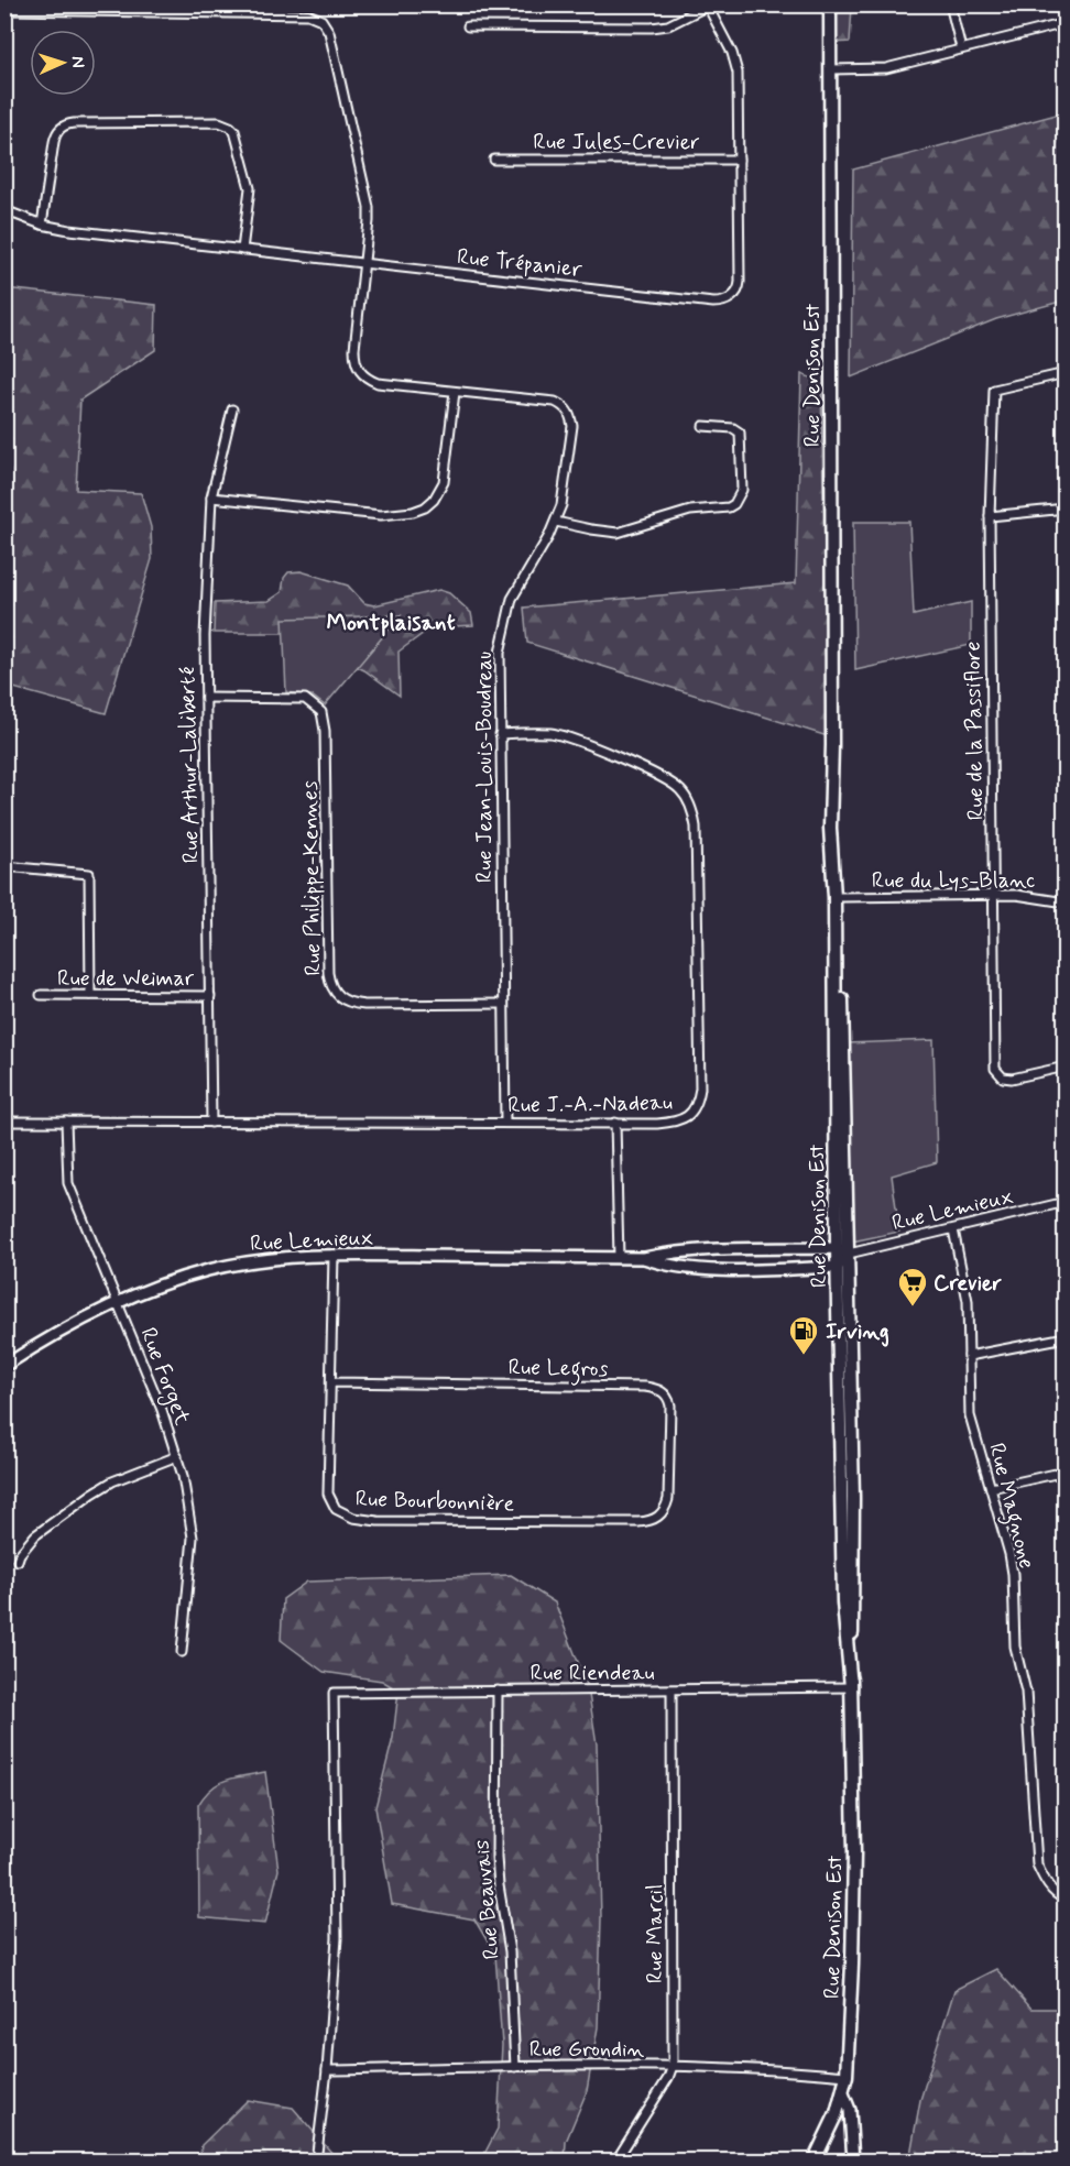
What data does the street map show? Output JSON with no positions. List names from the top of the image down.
{
  "streets": {
    "main road": ["Rue Denison Est"],
    "street": [
      "Rue Jules-Crevier",
      "Rue Trépanier",
      "Rue de la Passiflore",
      "Rue Arthur-Laliberté",
      "Rue Jean-Louis-Boudreau",
      "Rue Philippe-Kennes",
      "Rue du Lys-Blanc",
      "Rue de Weimar",
      "Rue J.-A.-Nadeau",
      "Rue Lemieux",
      "Rue Legros",
      "Rue Forget",
      "Rue Bourbonnière",
      "Rue Magnone",
      "Rue Riendeau",
      "Rue Beauvais",
      "Rue Marcil",
      "Rue Grondin"
    ]
  },
  "crossings": [
    ["Rue Jules-Crevier", "Rue Trépanier"],
    ["Rue Trépanier", "Rue Jean-Louis-Boudreau"],
    ["Rue Denison Est", "Rue du Lys-Blanc"],
    ["Rue Denison Est", "Rue Lemieux"],
    ["Rue Denison Est", "Rue Riendeau"],
    ["Rue Denison Est", "Rue Grondin"],
    ["Rue de la Passiflore", "Rue du Lys-Blanc"],
    ["Rue Arthur-Laliberté", "Rue Philippe-Kennes"],
    ["Rue Arthur-Laliberté", "Rue de Weimar"],
    ["Rue Arthur-Laliberté", "Rue J.-A.-Nadeau"],
    ["Rue Jean-Louis-Boudreau", "Rue Philippe-Kennes"],
    ["Rue Jean-Louis-Boudreau", "Rue J.-A.-Nadeau"],
    ["Rue J.-A.-Nadeau", "Rue Forget"],
    ["Rue Lemieux", "Rue Forget"],
    ["Rue Lemieux", "Rue Bourbonnière"],
    ["Rue Lemieux", "Rue Magnone"],
    ["Rue Legros", "Rue Bourbonnière"],
    ["Rue Riendeau", "Rue Beauvais"],
    ["Rue Riendeau", "Rue Marcil"],
    ["Rue Riendeau", "Rue Grondin"],
    ["Rue Beauvais", "Rue Grondin"],
    ["Rue Marcil", "Rue Grondin"]
  ],
  "districts": ["Montplaisant"],
  "places": {
    "supermarket": ["Crevier"],
    "fuel station": ["Irving"]
  },
  "north": "right"
}
